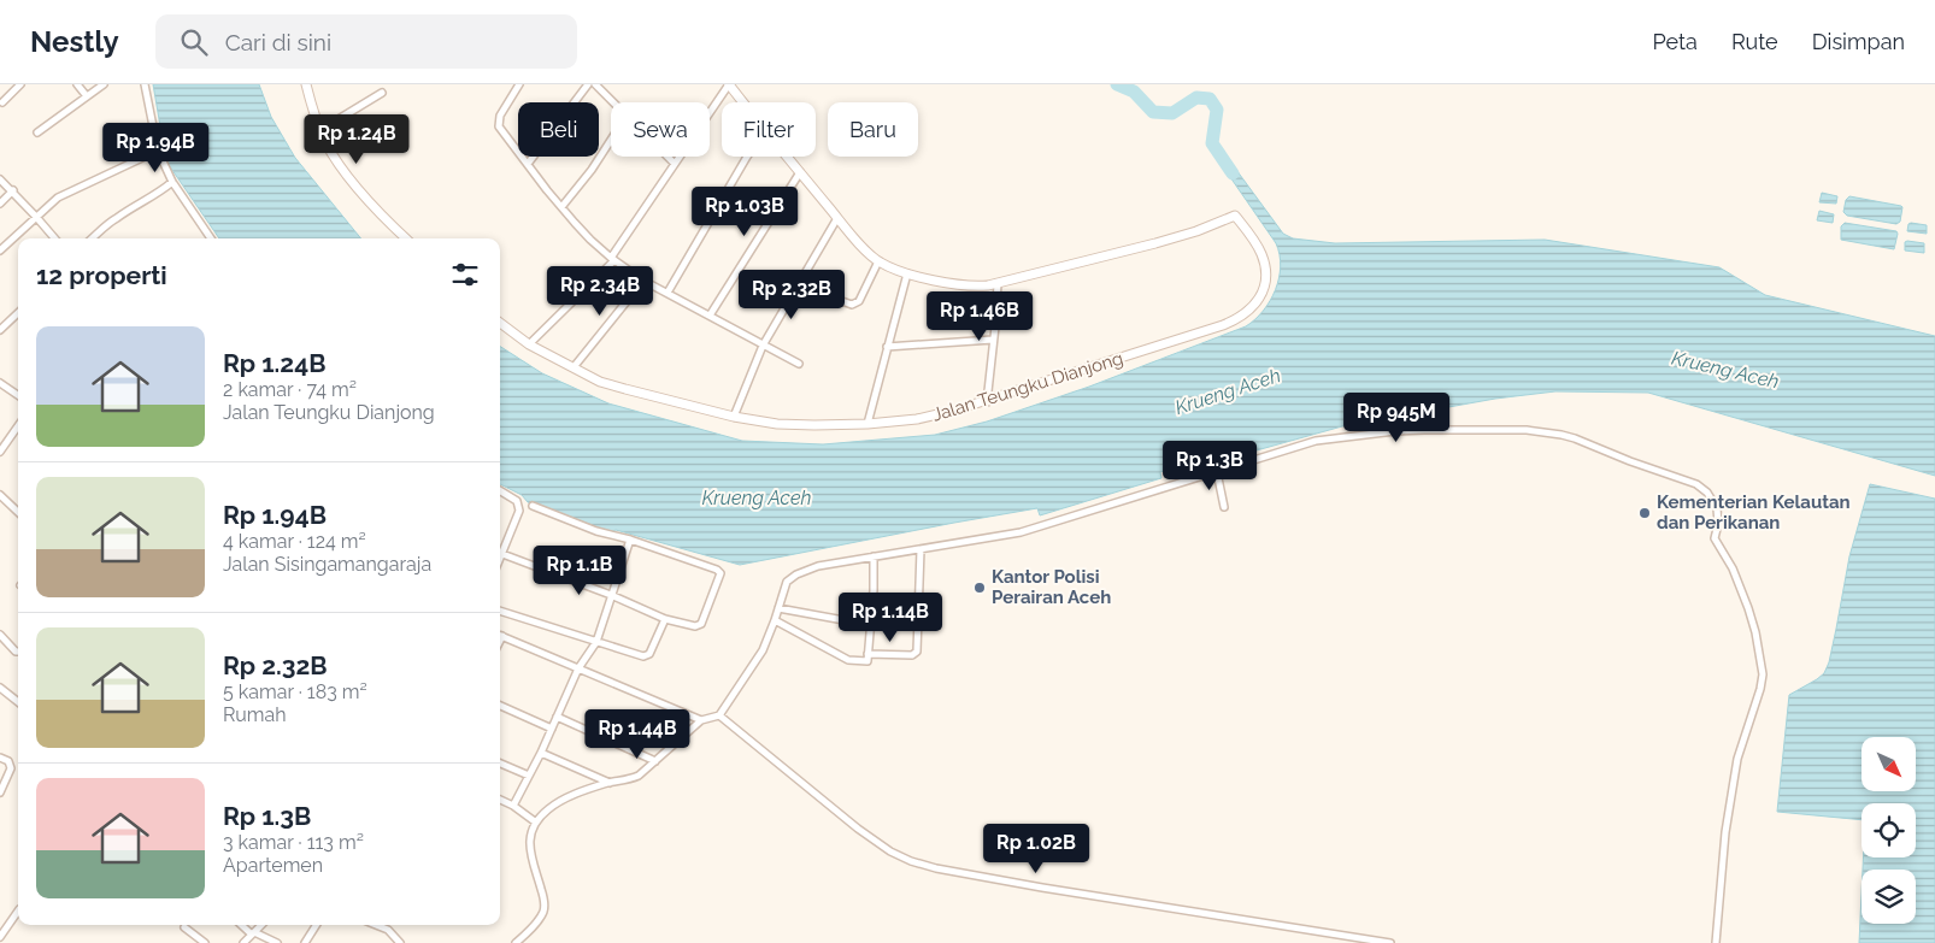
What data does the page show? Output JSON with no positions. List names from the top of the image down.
{
  "streets": {
    "street": ["Jalan Teungku Dianjong"]
  },
  "water": ["Krueng Aceh"],
  "places": ["Kementerian Kelautan dan Perikanan", "Kantor Polisi Perairan Aceh"],
  "north": "bottom right",
  "page": {
    "header": "Nestly",
    "search": "Cari di sini",
    "nav": ["Peta", "Rute", "Disimpan"],
    "chip": [
      "Beli",
      "Sewa",
      "Filter",
      "Baru"
    ],
    "price": [
      "Rp 1.24B",
      "Rp 1.94B",
      "Rp 1.03B",
      "Rp 2.34B",
      "Rp 2.32B",
      "Rp 1.46B",
      "Rp 945M",
      "Rp 1.3B",
      "Rp 1.1B",
      "Rp 1.14B",
      "Rp 1.44B",
      "Rp 1.02B"
    ],
    "heading": "12 properti",
    "list": [
      {
        "name": "Rp 1.24B",
        "note": "2 kamar · 74 m² · Jalan Teungku Dianjong"
      },
      {
        "name": "Rp 1.94B",
        "note": "4 kamar · 124 m² · Jalan Sisingamangaraja"
      },
      {
        "name": "Rp 2.32B",
        "note": "5 kamar · 183 m² · Rumah"
      },
      {
        "name": "Rp 1.3B",
        "note": "3 kamar · 113 m² · Apartemen"
      }
    ]
  }
}
